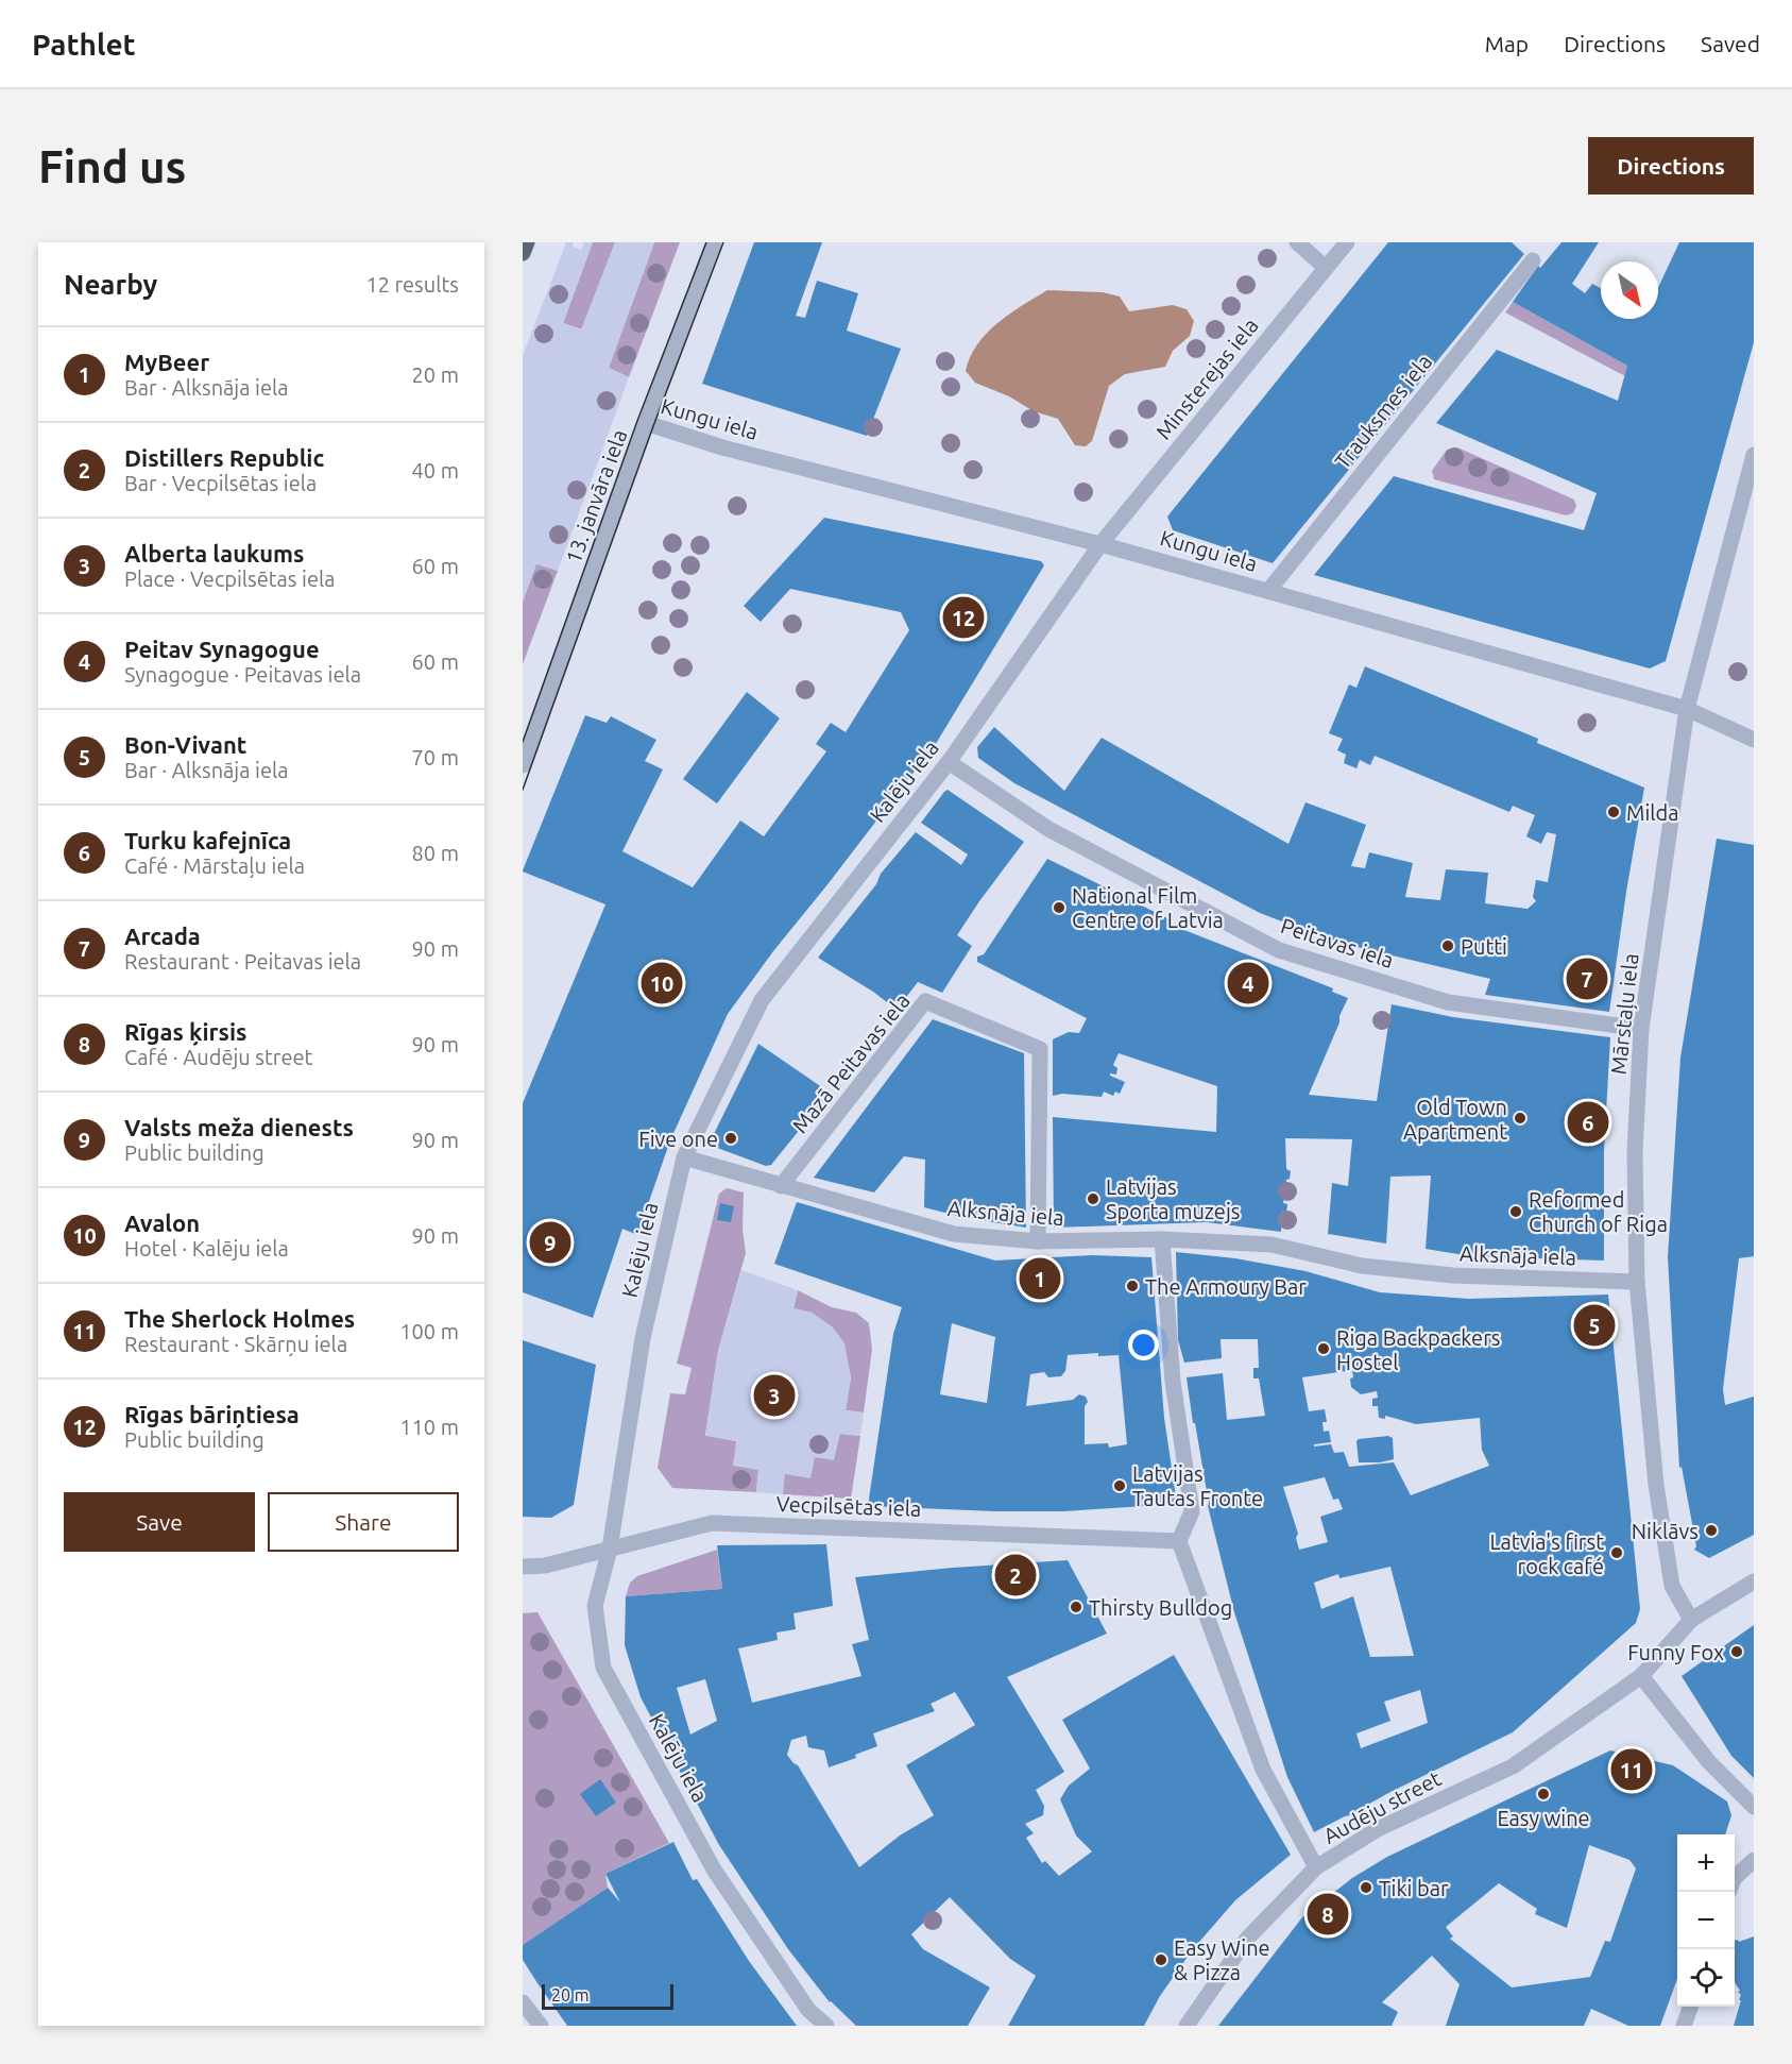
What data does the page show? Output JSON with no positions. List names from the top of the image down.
{
  "streets": {
    "street": [
      "Minsterejas iela",
      "Trauksmes iela",
      "Kungu iela",
      "13. janvāra iela",
      "Kalēju iela",
      "Peitavas iela",
      "Mārstaļu iela",
      "Mazā Peitavas iela",
      "Alksnāja iela",
      "Vecpilsētas iela",
      "Audēju street"
    ]
  },
  "crossings": [
    ["Minsterejas iela", "Kungu iela"],
    ["Minsterejas iela", "Kalēju iela"],
    ["Trauksmes iela", "Kungu iela"],
    ["Kungu iela", "13. janvāra iela"],
    ["Kungu iela", "Kalēju iela"],
    ["Kungu iela", "Mārstaļu iela"],
    ["Kalēju iela", "Peitavas iela"],
    ["Kalēju iela", "Alksnāja iela"],
    ["Kalēju iela", "Vecpilsētas iela"],
    ["Peitavas iela", "Mārstaļu iela"],
    ["Mārstaļu iela", "Alksnāja iela"],
    ["Mārstaļu iela", "Audēju street"],
    ["Mazā Peitavas iela", "Alksnāja iela"]
  ],
  "places": [
    "Milda",
    "National Film Centre of Latvia",
    "Putti",
    "Old Town Apartment",
    "Five one",
    "Latvijas Sporta muzejs",
    "Reformed Church of Riga",
    "The Armoury Bar",
    "Riga Backpackers Hostel",
    "Latvijas Tautas Fronte",
    "Niklāvs",
    "Latvia's first rock café",
    "Thirsty Bulldog",
    "Funny Fox",
    "Easy wine",
    "Tiki bar",
    "Easy Wine & Pizza"
  ],
  "scale_bar": "20 m",
  "north": "bottom right",
  "page": {
    "header": "Pathlet",
    "nav": ["Map", "Directions", "Saved"],
    "buttons": [
      "Directions",
      ["Save", "Share"]
    ],
    "title": "Find us",
    "heading": ["Nearby", "12 results"],
    "list": [
      {
        "mark": "1",
        "name": "MyBeer",
        "note": "Bar · Alksnāja iela",
        "value": "20 m"
      },
      {
        "mark": "2",
        "name": "Distillers Republic",
        "note": "Bar · Vecpilsētas iela",
        "value": "40 m"
      },
      {
        "mark": "3",
        "name": "Alberta laukums",
        "note": "Place · Vecpilsētas iela",
        "value": "60 m"
      },
      {
        "mark": "4",
        "name": "Peitav Synagogue",
        "note": "Synagogue · Peitavas iela",
        "value": "60 m"
      },
      {
        "mark": "5",
        "name": "Bon-Vivant",
        "note": "Bar · Alksnāja iela",
        "value": "70 m"
      },
      {
        "mark": "6",
        "name": "Turku kafejnīca",
        "note": "Café · Mārstaļu iela",
        "value": "80 m"
      },
      {
        "mark": "7",
        "name": "Arcada",
        "note": "Restaurant · Peitavas iela",
        "value": "90 m"
      },
      {
        "mark": "8",
        "name": "Rīgas ķirsis",
        "note": "Café · Audēju street",
        "value": "90 m"
      },
      {
        "mark": "9",
        "name": "Valsts meža dienests",
        "note": "Public building",
        "value": "90 m"
      },
      {
        "mark": "10",
        "name": "Avalon",
        "note": "Hotel · Kalēju iela",
        "value": "90 m"
      },
      {
        "mark": "11",
        "name": "The Sherlock Holmes",
        "note": "Restaurant · Skārņu iela",
        "value": "100 m"
      },
      {
        "mark": "12",
        "name": "Rīgas bāriņtiesa",
        "note": "Public building",
        "value": "110 m"
      }
    ],
    "pins": [
      "12",
      "7",
      "4",
      "10",
      "6",
      "9",
      "1",
      "5",
      "3",
      "2",
      "11",
      "8"
    ],
    "map_buttons": ["+", "−"],
    "scale": "20 m"
  }
}
